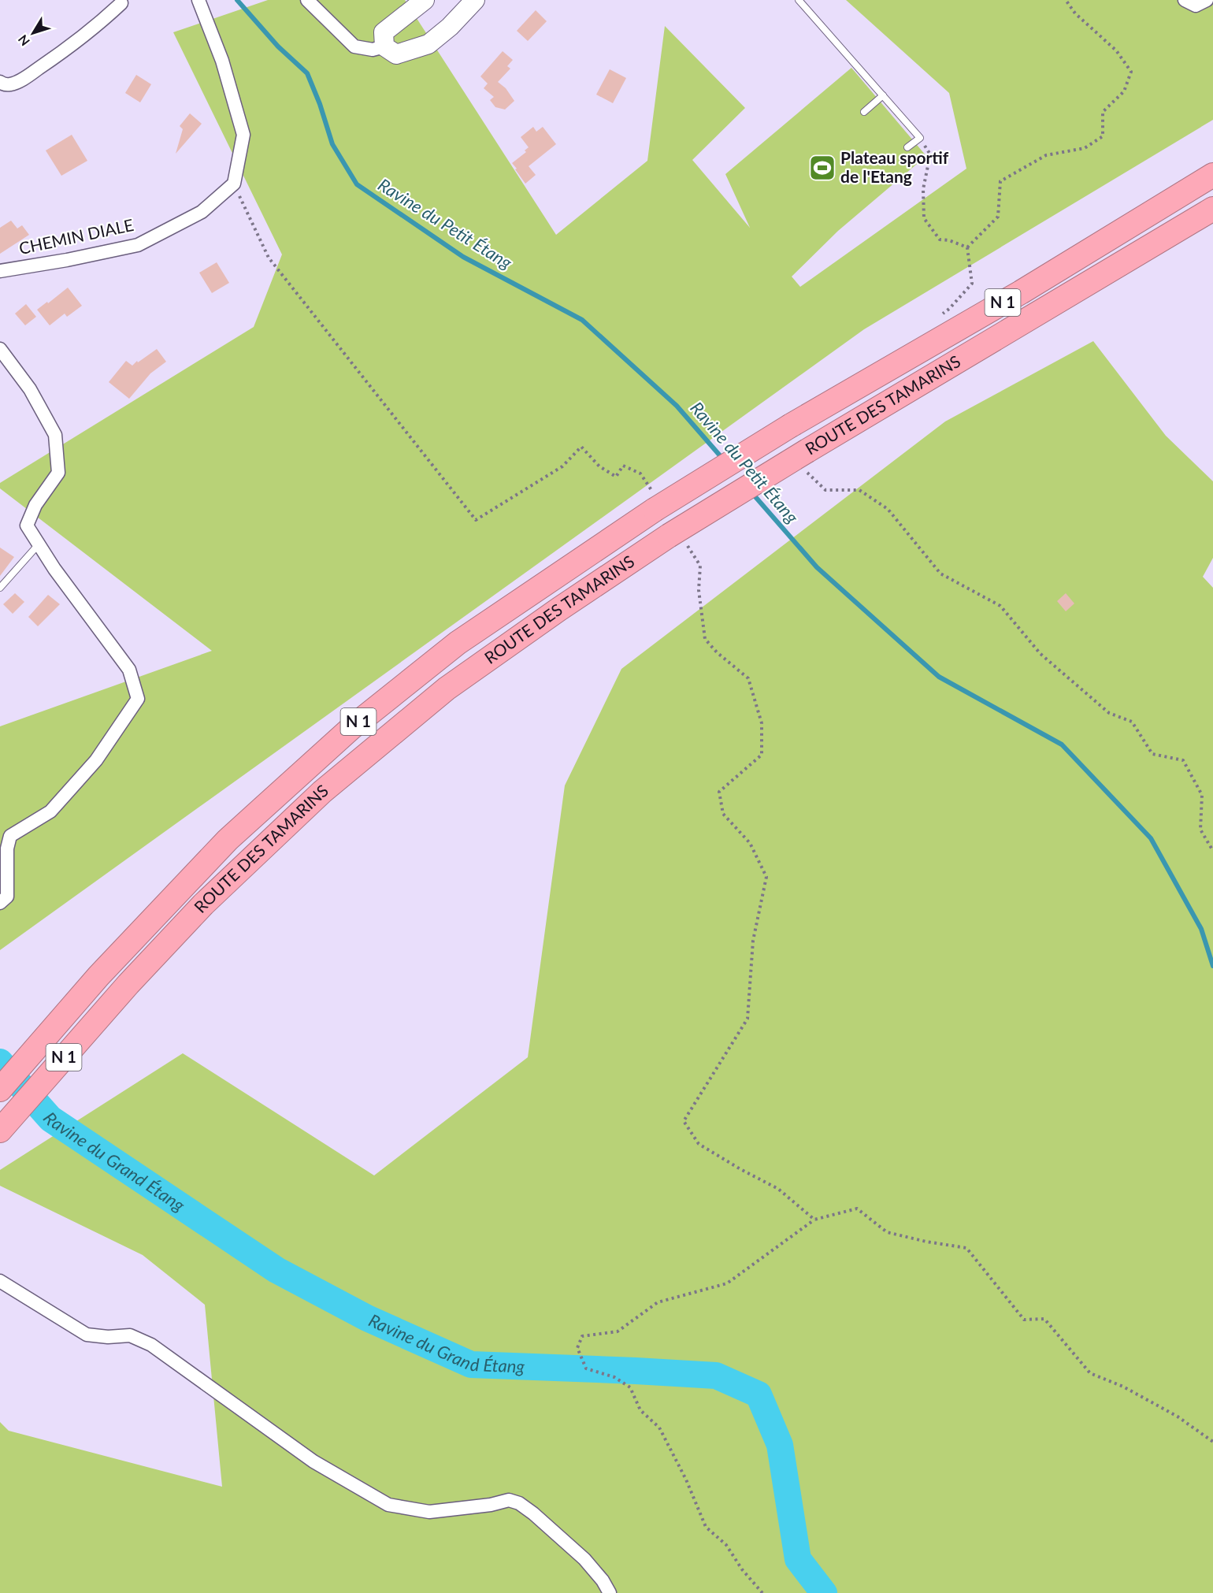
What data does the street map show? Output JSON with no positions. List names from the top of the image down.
{
  "streets": {
    "highway": ["N 1", "ROUTE DES TAMARINS"],
    "street": ["CHEMIN DIALE"]
  },
  "water": ["Ravine du Petit Étang", "Ravine du Grand Étang"],
  "places": {
    "sports": ["Plateau sportif de l'Etang"]
  },
  "north": "bottom left"
}
